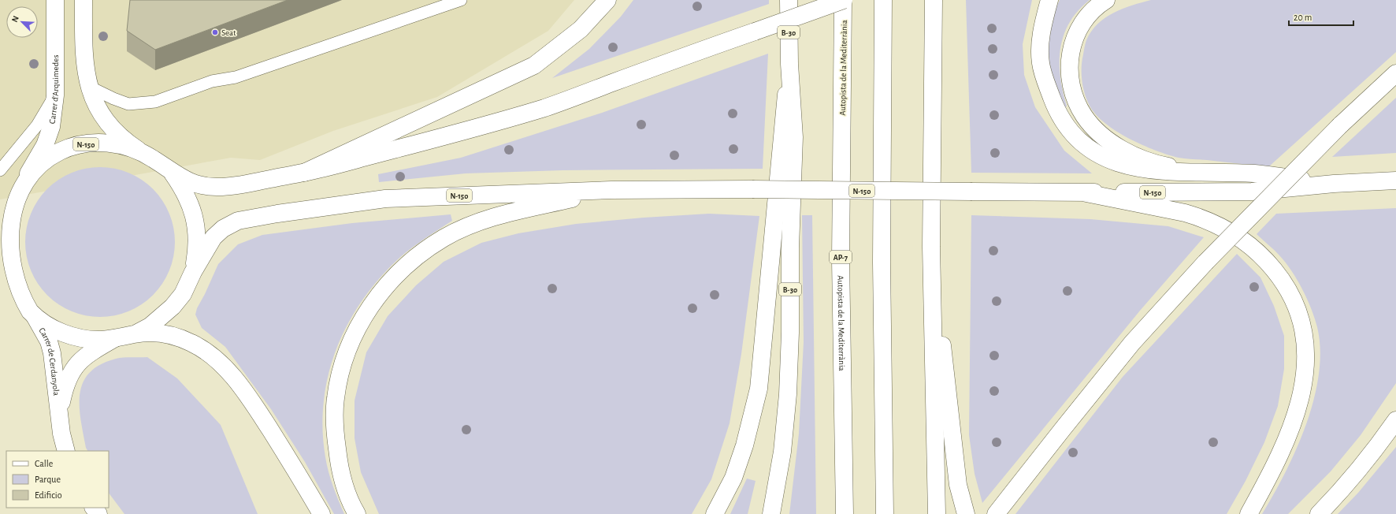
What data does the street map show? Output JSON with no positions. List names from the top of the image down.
{
  "streets": {
    "main road": [
      "B-30",
      "Autopista de la Mediterrània",
      "Carrer d'Arquimedes",
      "N-150",
      "AP-7",
      "Carrer de Cerdanyola"
    ]
  },
  "crossings": [
    ["Autopista de la Mediterrània", "N-150"],
    ["Carrer d'Arquimedes", "N-150"],
    ["N-150", "Carrer de Cerdanyola"]
  ],
  "places": ["Seat"],
  "legend": ["Calle", "Parque", "Edificio"],
  "scale_bar": "20 m",
  "north": "top left"
}
